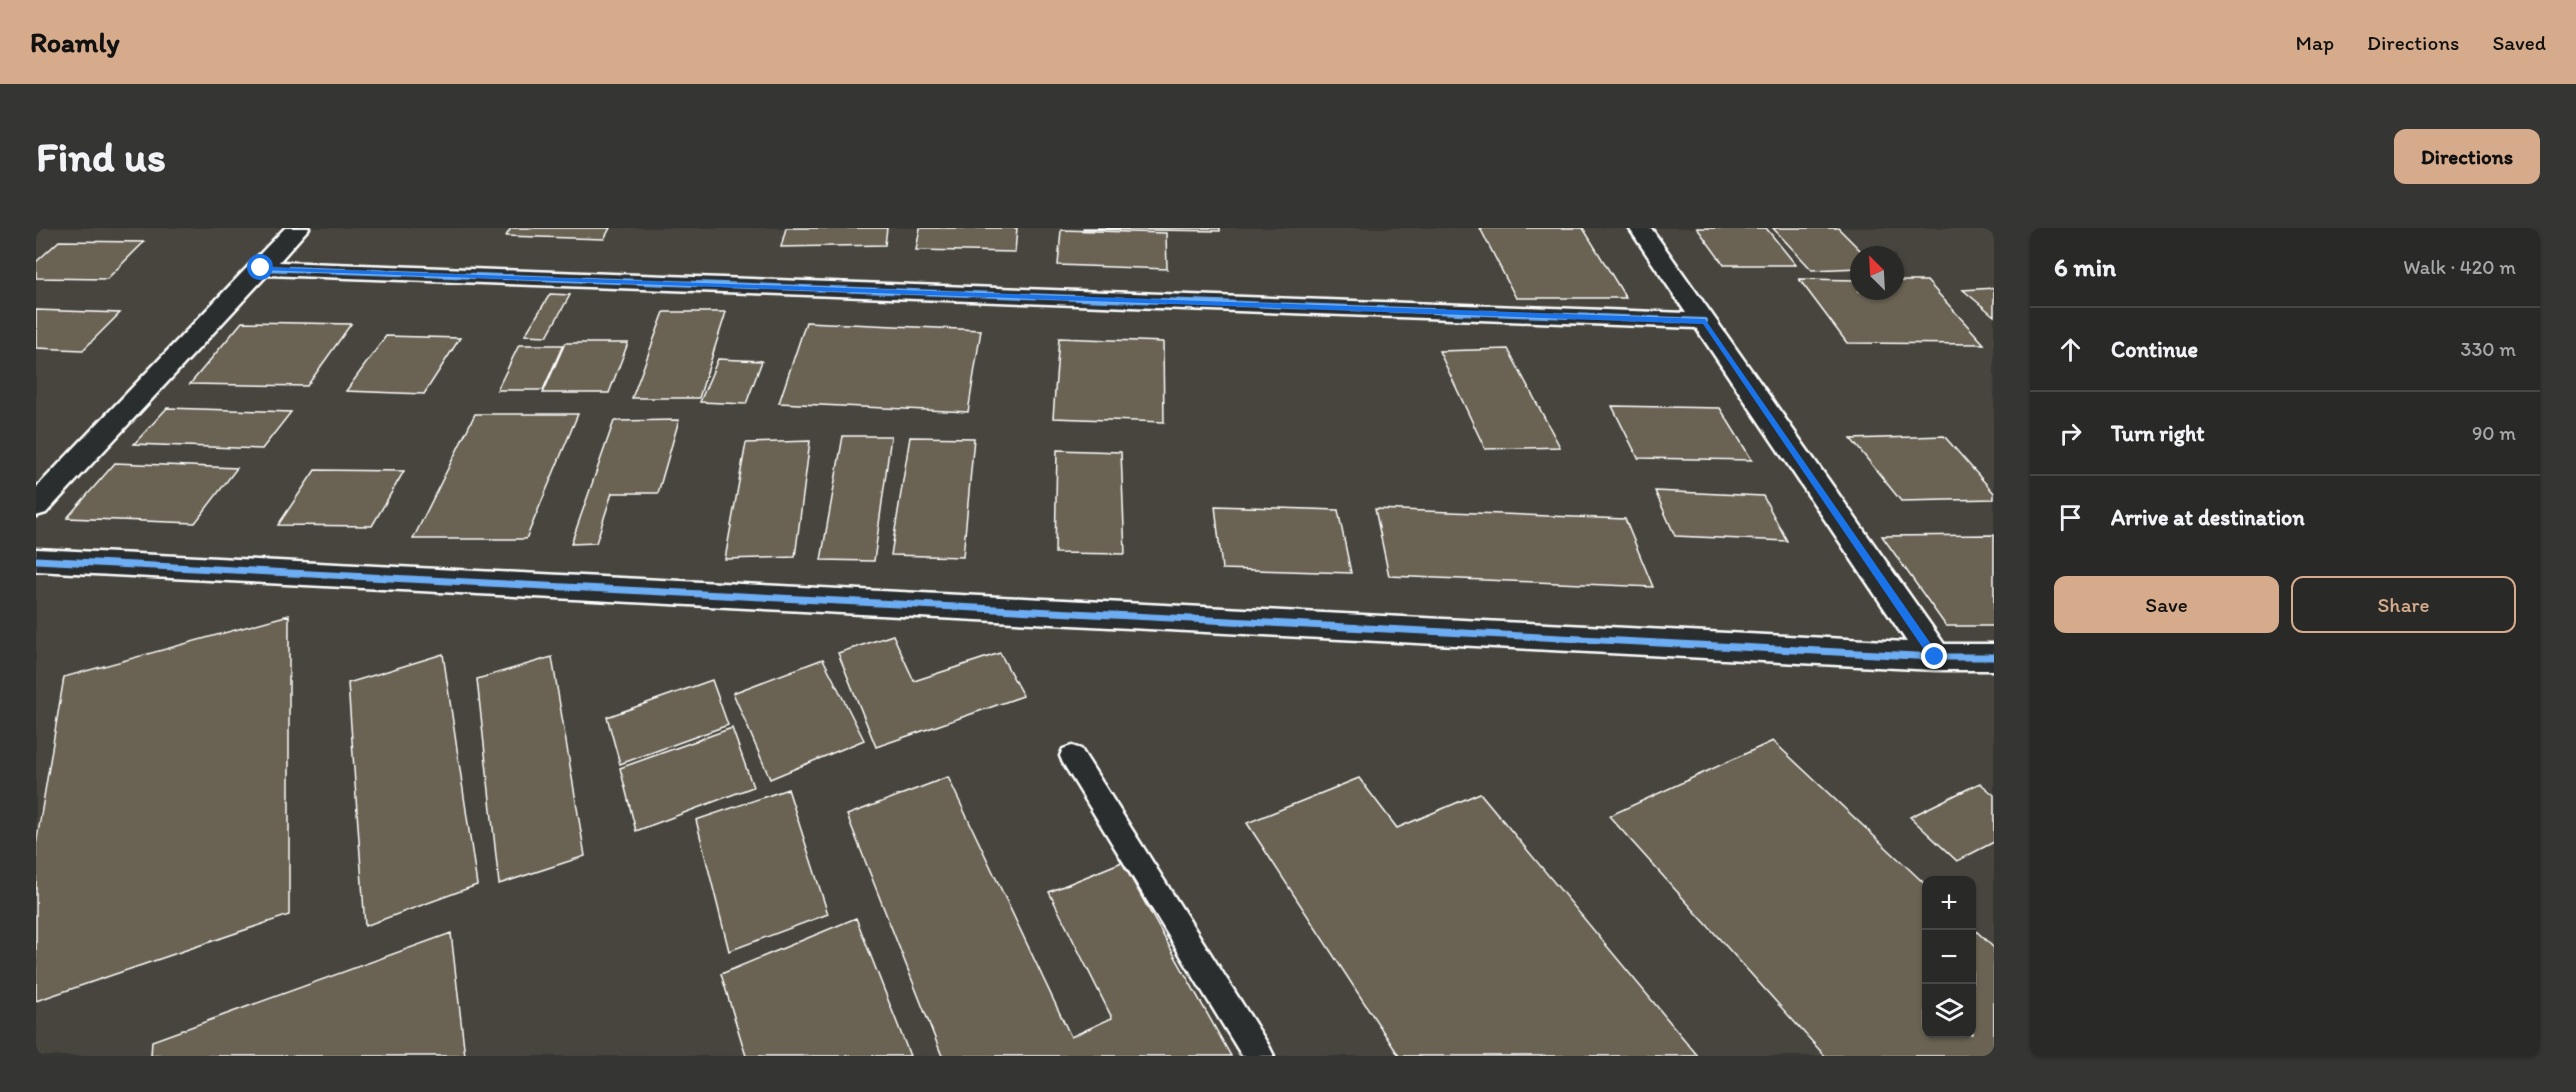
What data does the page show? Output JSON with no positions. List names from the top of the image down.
{
  "north": "top left",
  "page": {
    "header": "Roamly",
    "nav": ["Map", "Directions", "Saved"],
    "buttons": [
      "Directions",
      ["Save", "Share"]
    ],
    "title": "Find us",
    "heading": ["6 min", "Walk · 420 m"],
    "list": [
      ["Continue", "330 m"],
      ["Turn right", "90 m"],
      "Arrive at destination"
    ],
    "map_buttons": ["+", "−"]
  }
}
